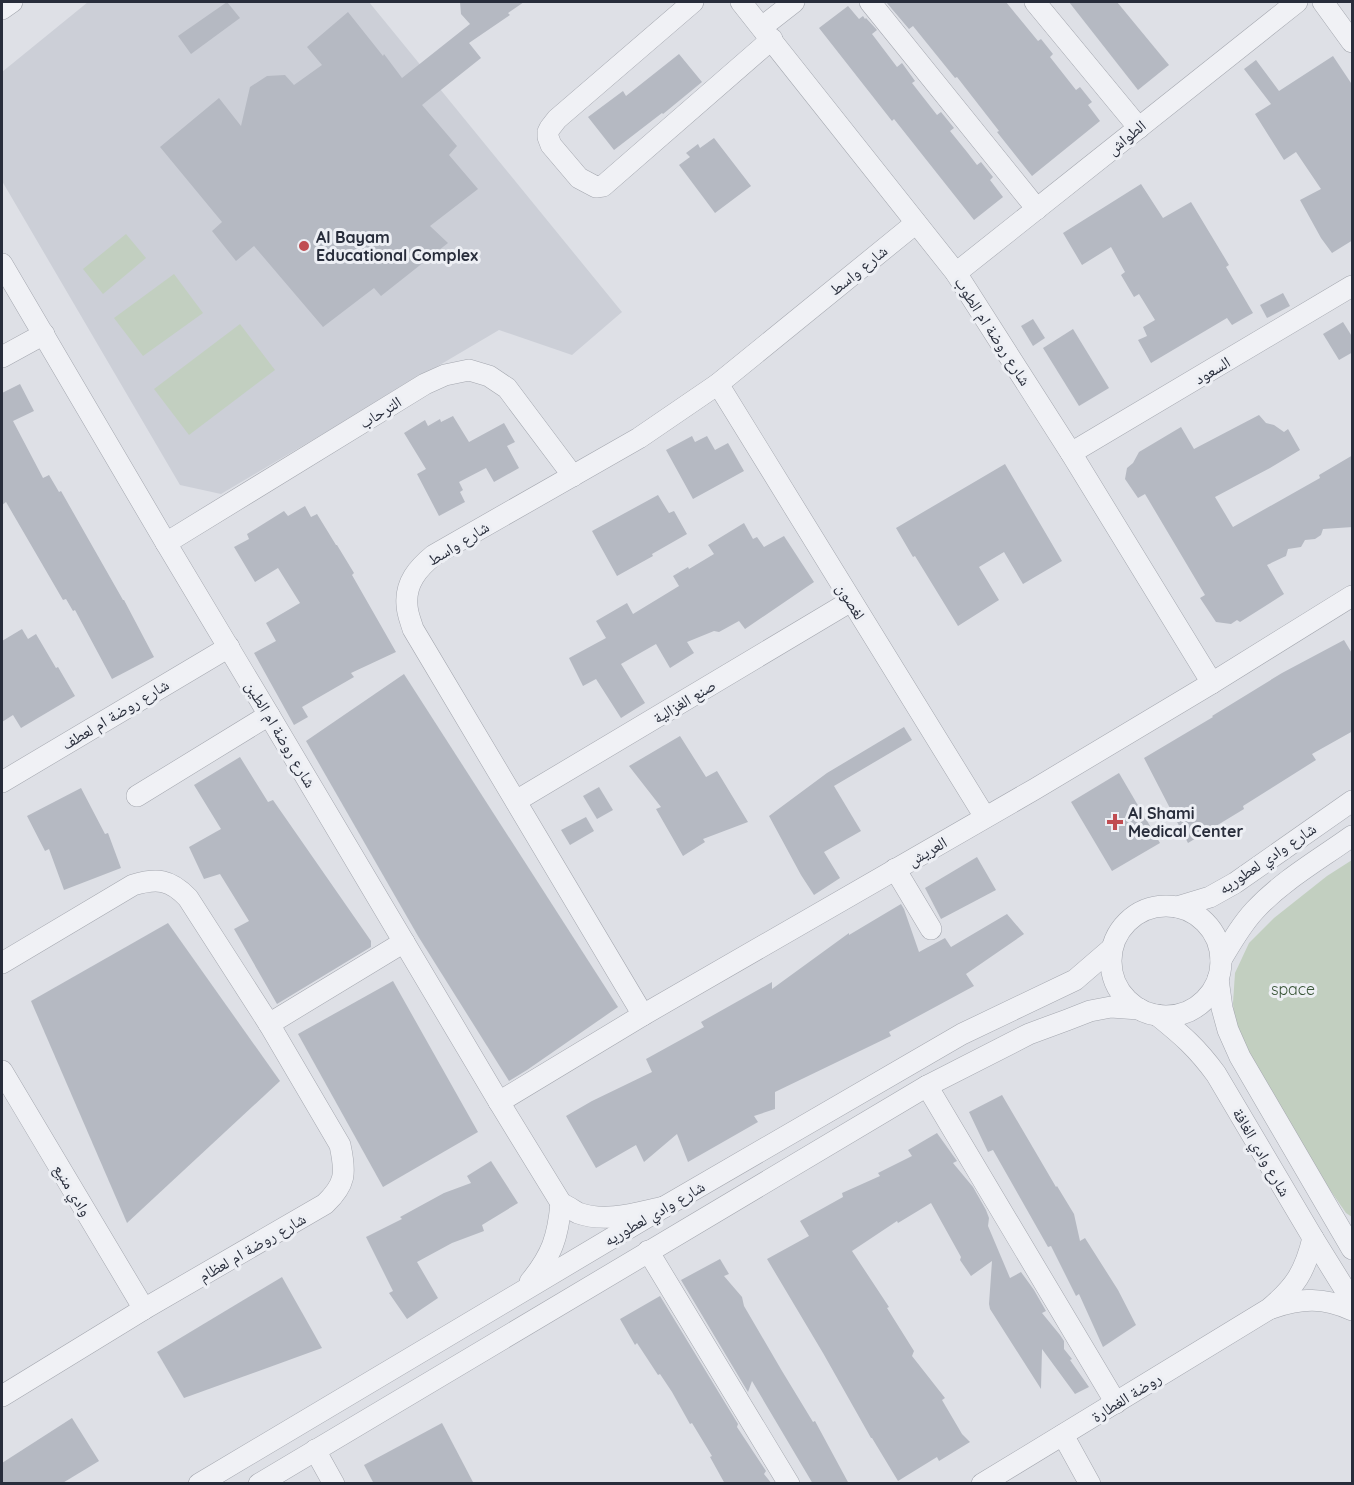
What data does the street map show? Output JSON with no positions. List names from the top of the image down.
{
  "streets": {
    "street": [
      "الطواش",
      "شارع واسط",
      "شارع روضة ام الطوب",
      "السعود",
      "الترحاب",
      "لغصون",
      "صنع الغزالية",
      "شارع روضة ام لعطف",
      "شارع روضة ام الطين",
      "العريش",
      "شارع وادي لعطوريه",
      "شارع وادي الغافة",
      "وادي منيع",
      "شارع روضة ام لعظام",
      "روضة الغطارة"
    ]
  },
  "crossings": [
    ["الطواش", "شارع روضة ام الطوب"],
    ["شارع واسط", "شارع روضة ام الطوب"],
    ["شارع واسط", "الترحاب"],
    ["شارع واسط", "لغصون"],
    ["شارع واسط", "صنع الغزالية"],
    ["شارع واسط", "العريش"],
    ["شارع روضة ام الطوب", "السعود"],
    ["شارع روضة ام الطوب", "العريش"],
    ["الترحاب", "شارع روضة ام الطين"],
    ["لغصون", "صنع الغزالية"],
    ["لغصون", "العريش"],
    ["شارع روضة ام لعطف", "شارع روضة ام الطين"],
    ["شارع روضة ام الطين", "العريش"],
    ["شارع وادي لعطوريه", "شارع وادي الغافة"],
    ["شارع وادي الغافة", "روضة الغطارة"],
    ["وادي منيع", "شارع روضة ام لعظام"]
  ],
  "parks": ["space"],
  "places": {
    "other": ["Al Bayam Educational Complex"],
    "health": ["Al Shami Medical Center"]
  }
}
